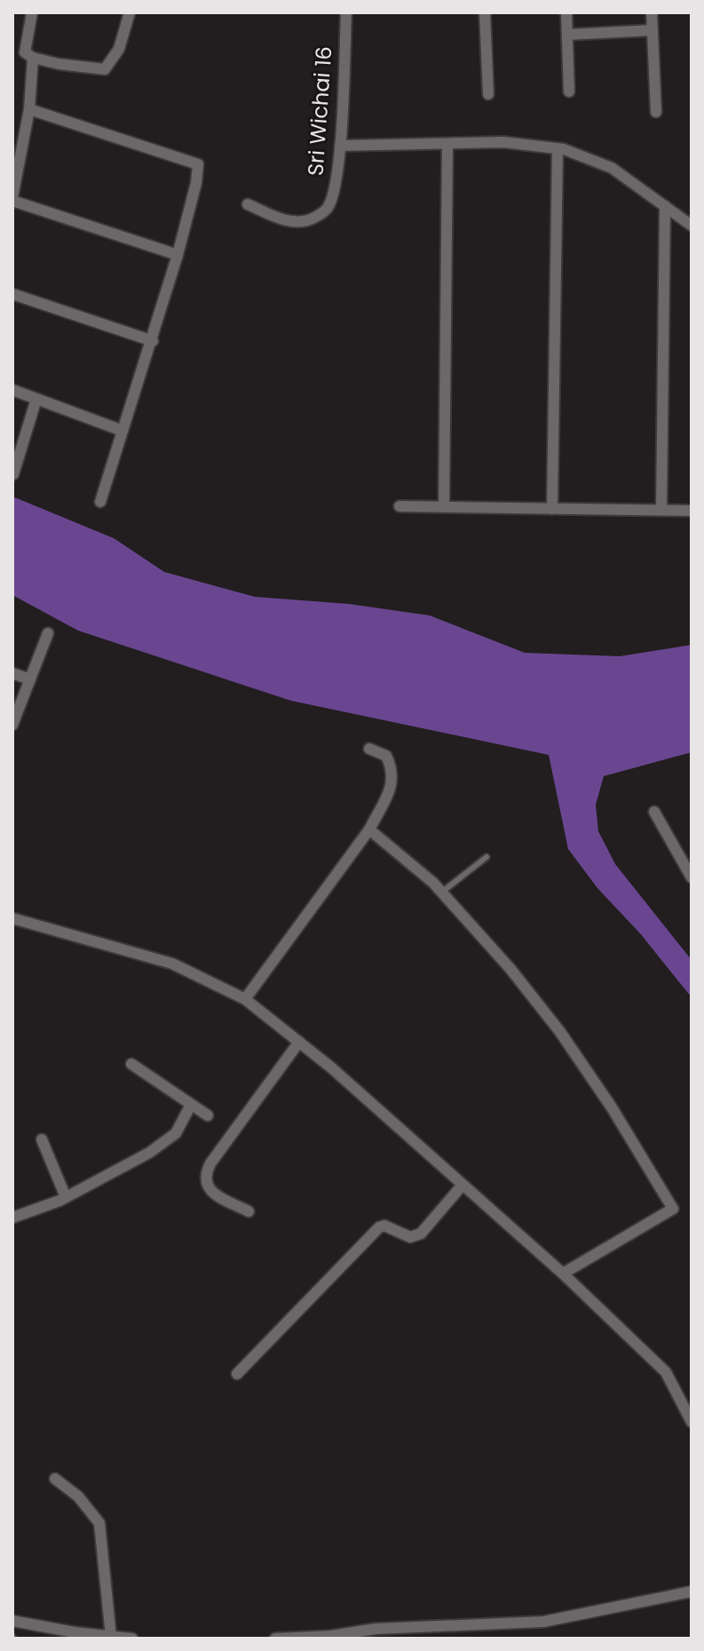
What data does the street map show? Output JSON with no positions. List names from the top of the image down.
{
  "streets": {
    "street": ["Sri Wichai 16"]
  }
}
